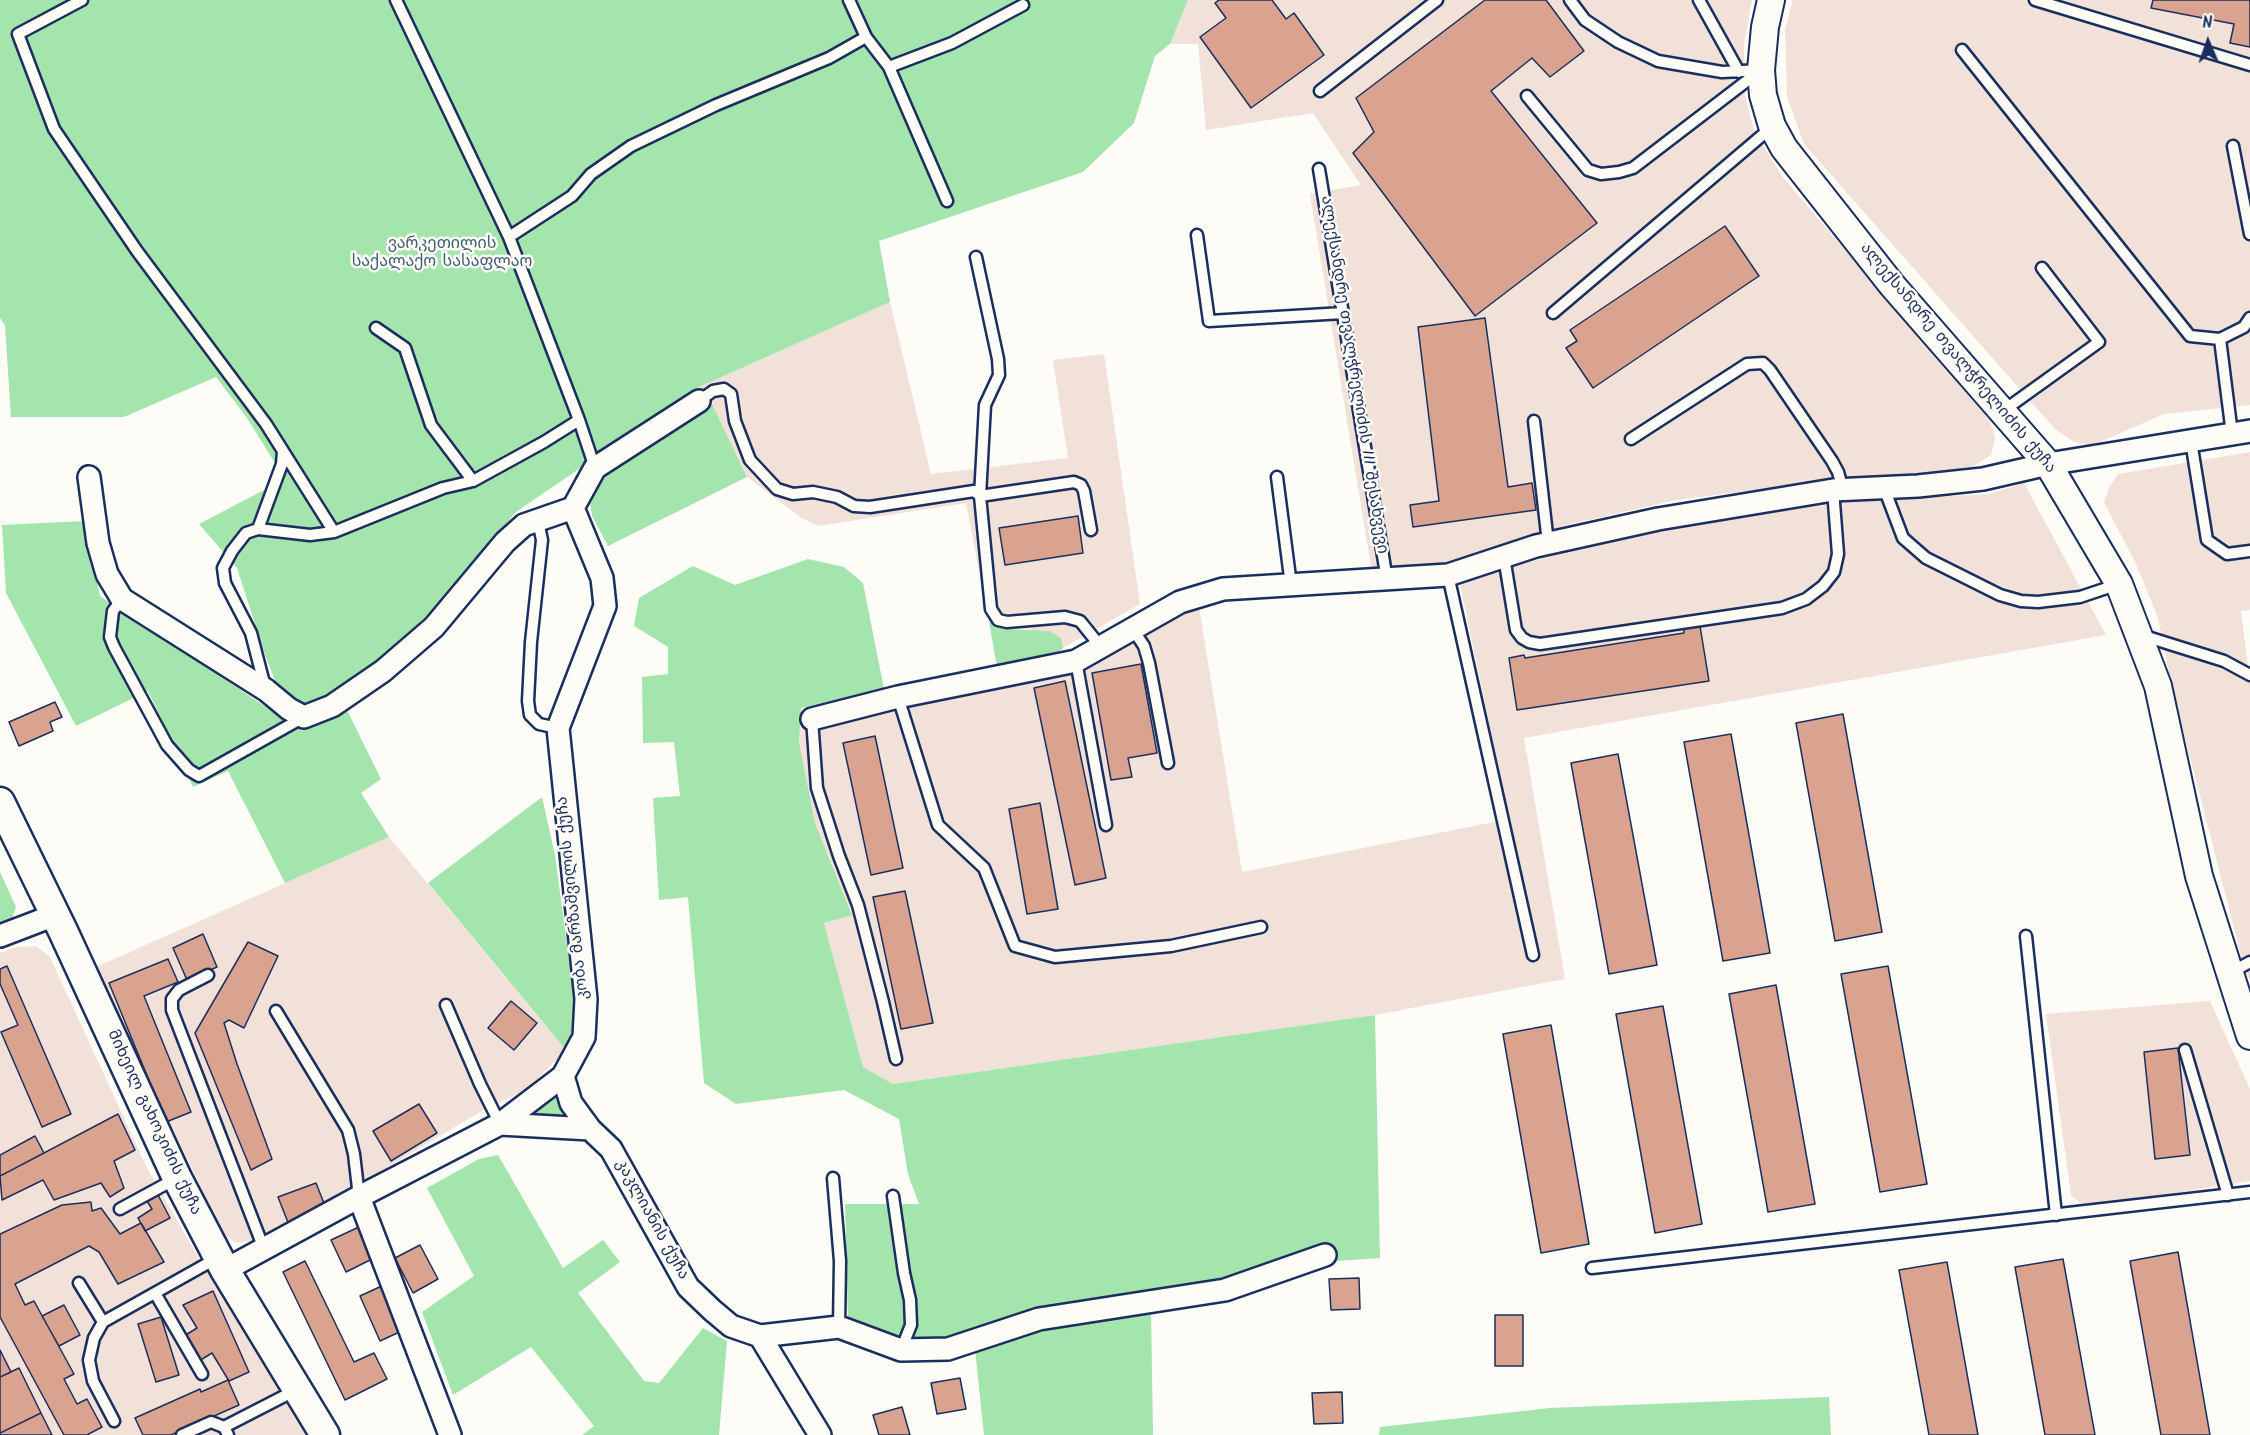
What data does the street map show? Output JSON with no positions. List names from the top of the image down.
{
  "streets": {
    "main road": ["მიხეილ გახოკიძის ქუჩა"],
    "street": ["ალექსანდრე თვალჭრელიძის ქუჩა", "კობა მარზაშვილის ქუჩა", "კაკლიანის ქუჩა"],
    "lane": ["ალექსანდრე თვალჭრელიძის III შესახვევი"]
  },
  "crossings": [
    ["კობა მარზაშვილის ქუჩა", "მიხეილ გახოკიძის ქუჩა"],
    ["კობა მარზაშვილის ქუჩა", "კაკლიანის ქუჩა"]
  ],
  "parks": ["ვარკეთილის საქალაქო სასაფლაო"],
  "north": "top"
}
